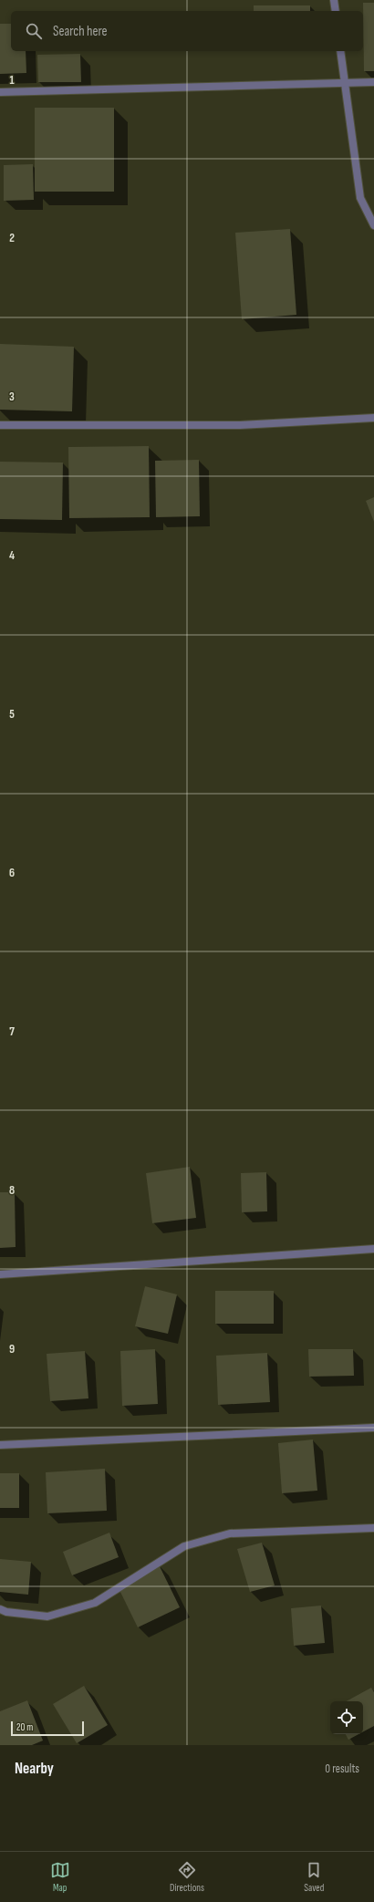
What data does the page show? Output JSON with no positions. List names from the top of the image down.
{
  "scale_bar": "20 m",
  "page": {
    "search": "Search here",
    "scale": "20 m",
    "heading": ["Nearby", "0 results"],
    "nav": ["Map", "Directions", "Saved"]
  },
  "grid": {
    "rows": [
      "1",
      "2",
      "3",
      "4",
      "5",
      "6",
      "7",
      "8",
      "9"
    ]
  }
}
